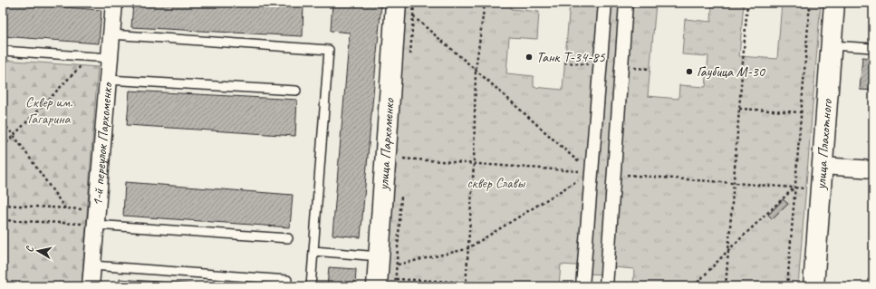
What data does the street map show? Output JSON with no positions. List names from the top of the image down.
{
  "streets": {
    "street": ["1-й переулок Пархоменко", "улица Пархоменко", "улица Плахотного"]
  },
  "parks": ["Сквер им. Гагарина", "сквер Славы"],
  "places": ["Танк Т-34-85", "Гаубица М-30"],
  "north": "left"
}
